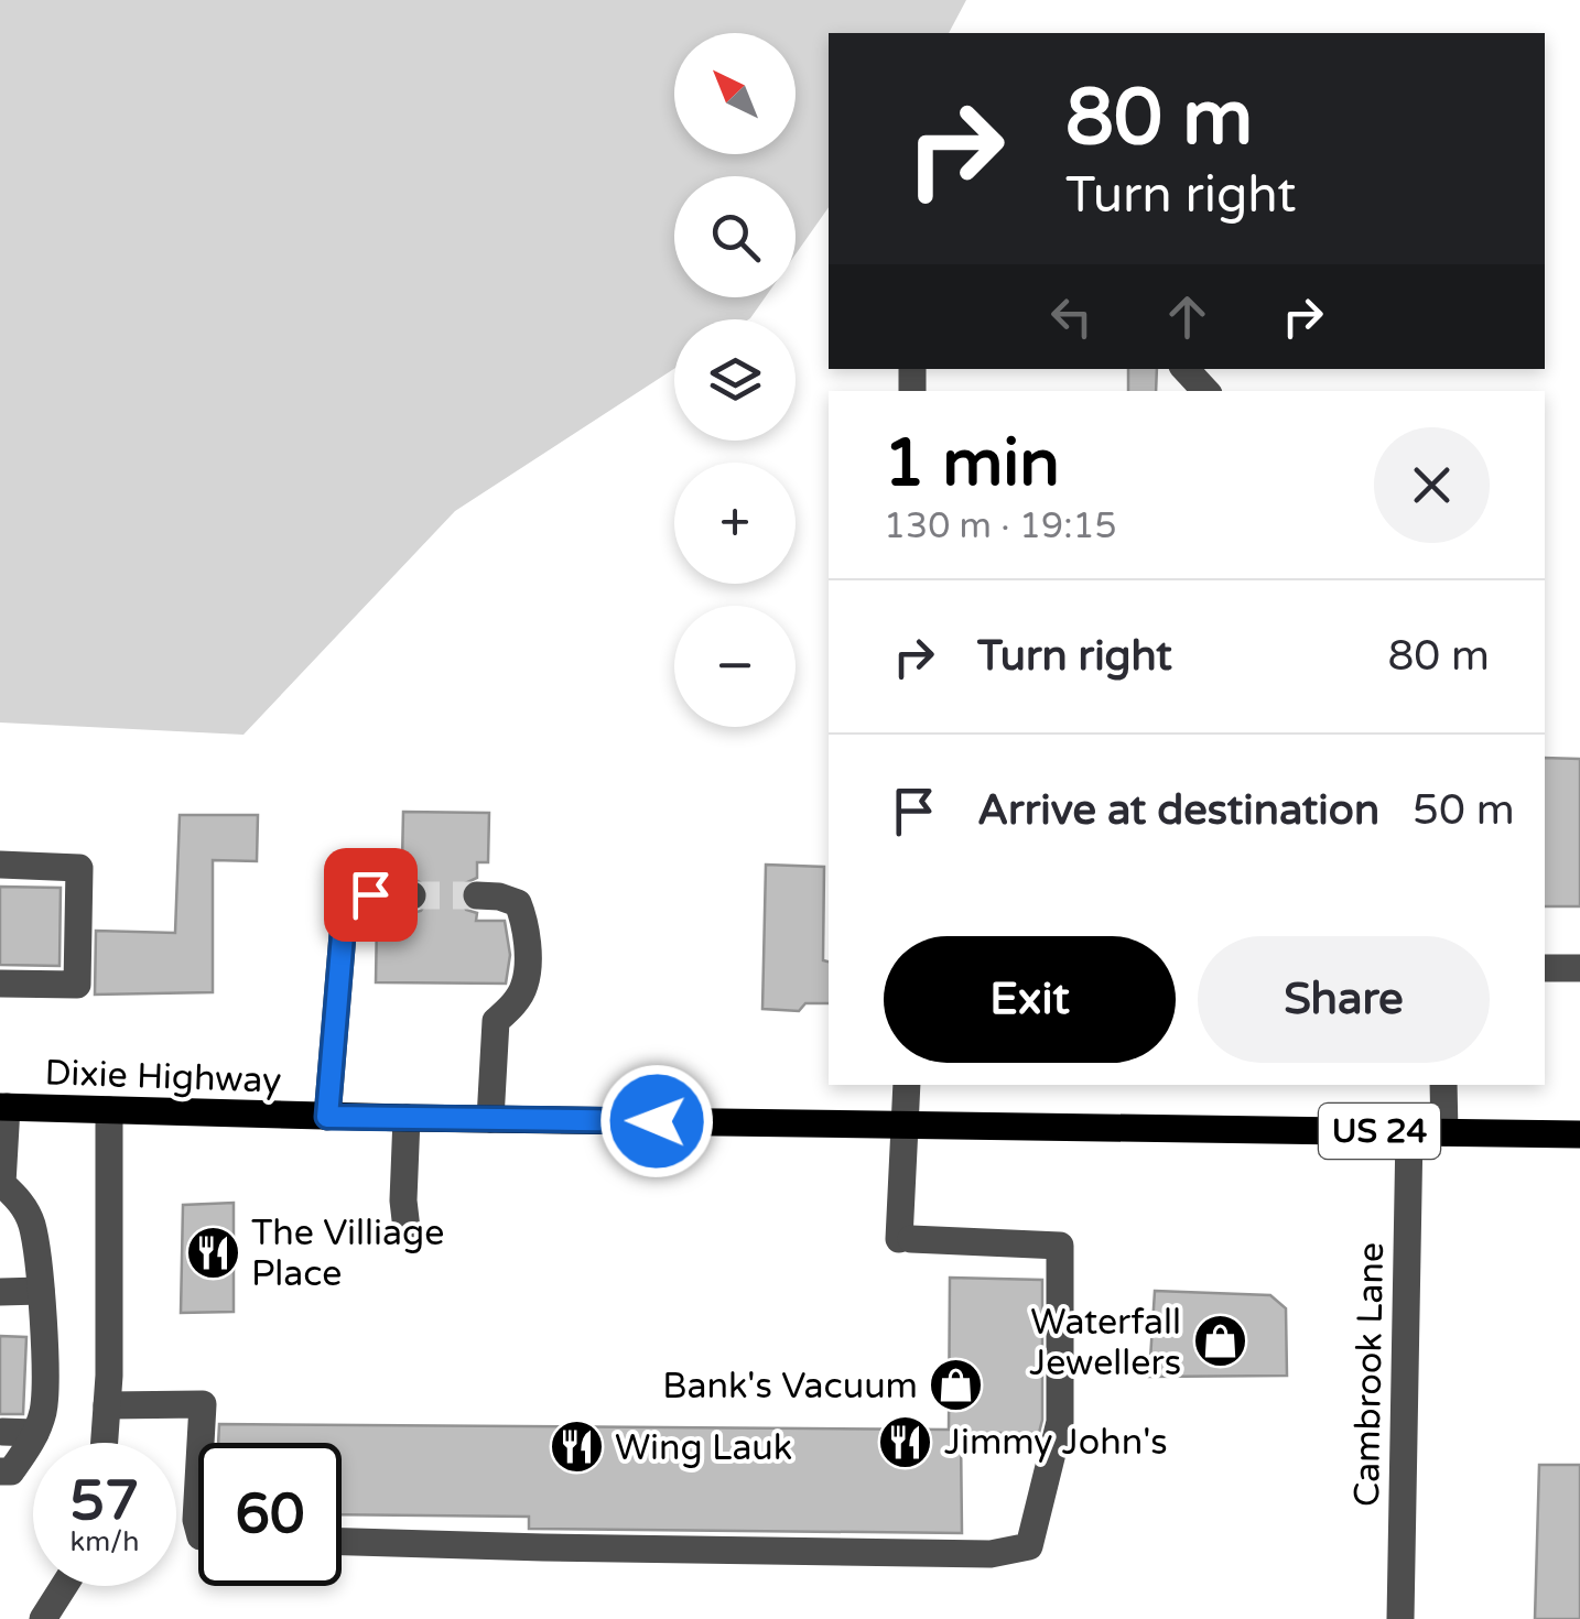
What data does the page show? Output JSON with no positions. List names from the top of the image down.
{
  "streets": {
    "main road": ["Dixie Highway", "US 24"],
    "street": ["Cambrook Lane"]
  },
  "crossings": [
    ["Dixie Highway", "Cambrook Lane"]
  ],
  "places": {
    "restaurant": ["The Villiage Place", "Jimmy John's", "Wing Lauk"],
    "shop": ["Waterfall Jewellers", "Bank's Vacuum"]
  },
  "north": "top left",
  "page": {
    "map_buttons": ["+", "−"],
    "turn": ["80 m", "Turn right"],
    "heading": ["1 min", "130 m · 19:15"],
    "list": [
      {
        "name": "Turn right",
        "value": "80 m"
      },
      {
        "name": "Arrive at destination",
        "value": "50 m"
      }
    ],
    "buttons": ["Exit", "Share"],
    "speed": "57 km/h",
    "limit": "60"
  }
}
